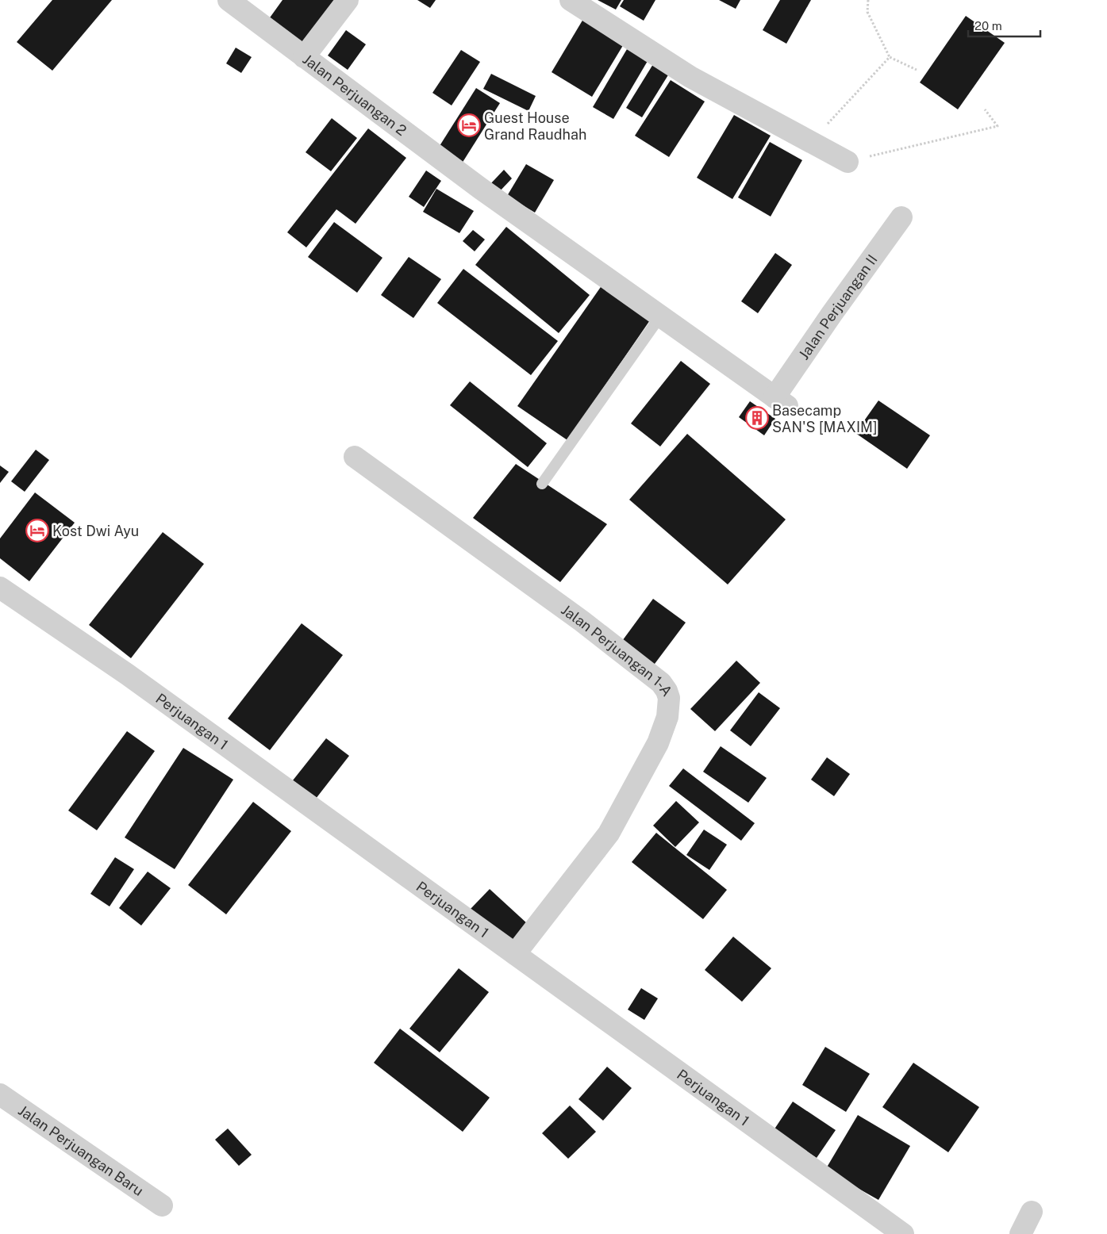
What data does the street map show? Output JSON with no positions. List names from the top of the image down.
{
  "streets": {
    "street": [
      "Jalan Perjuangan 2",
      "Jalan Perjuangan II",
      "Jalan Perjuangan 1-A",
      "Perjuangan 1",
      "Jalan Perjuangan Baru"
    ]
  },
  "crossings": [
    ["Jalan Perjuangan 2", "Jalan Perjuangan II"],
    ["Jalan Perjuangan 1-A", "Perjuangan 1"]
  ],
  "places": {
    "hotel": ["Guest House Grand Raudhah", "Kost Dwi Ayu"],
    "building": ["Basecamp SAN'S [MAXIM]"]
  },
  "scale_bar": "20 m"
}
